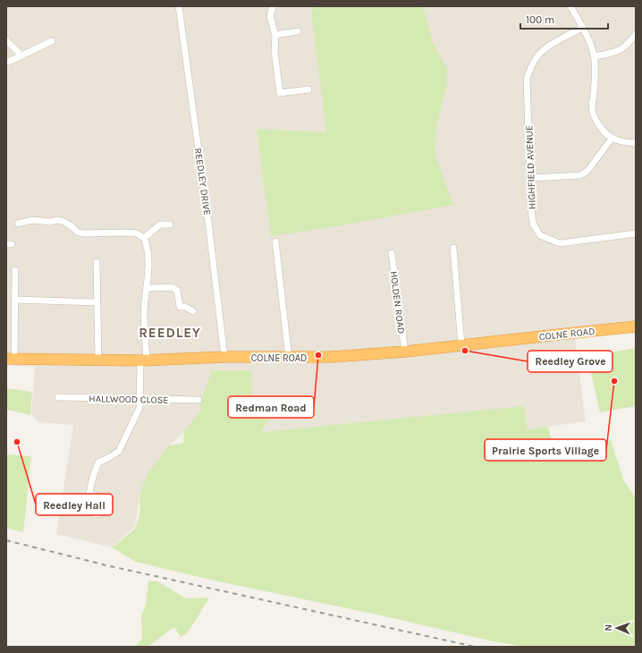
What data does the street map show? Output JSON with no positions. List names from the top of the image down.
{
  "streets": {
    "highway": ["COLNE ROAD"],
    "street": [
      "HIGHFIELD AVENUE",
      "REEDLEY DRIVE",
      "HOLDEN ROAD",
      "HALLWOOD CLOSE"
    ]
  },
  "crossings": [
    ["REEDLEY DRIVE", "COLNE ROAD"],
    ["HOLDEN ROAD", "COLNE ROAD"]
  ],
  "districts": ["REEDLEY"],
  "places": [
    "Reedley Grove",
    "Redman Road",
    "Prairie Sports Village",
    "Reedley Hall"
  ],
  "scale_bar": "100 m",
  "north": "left"
}
